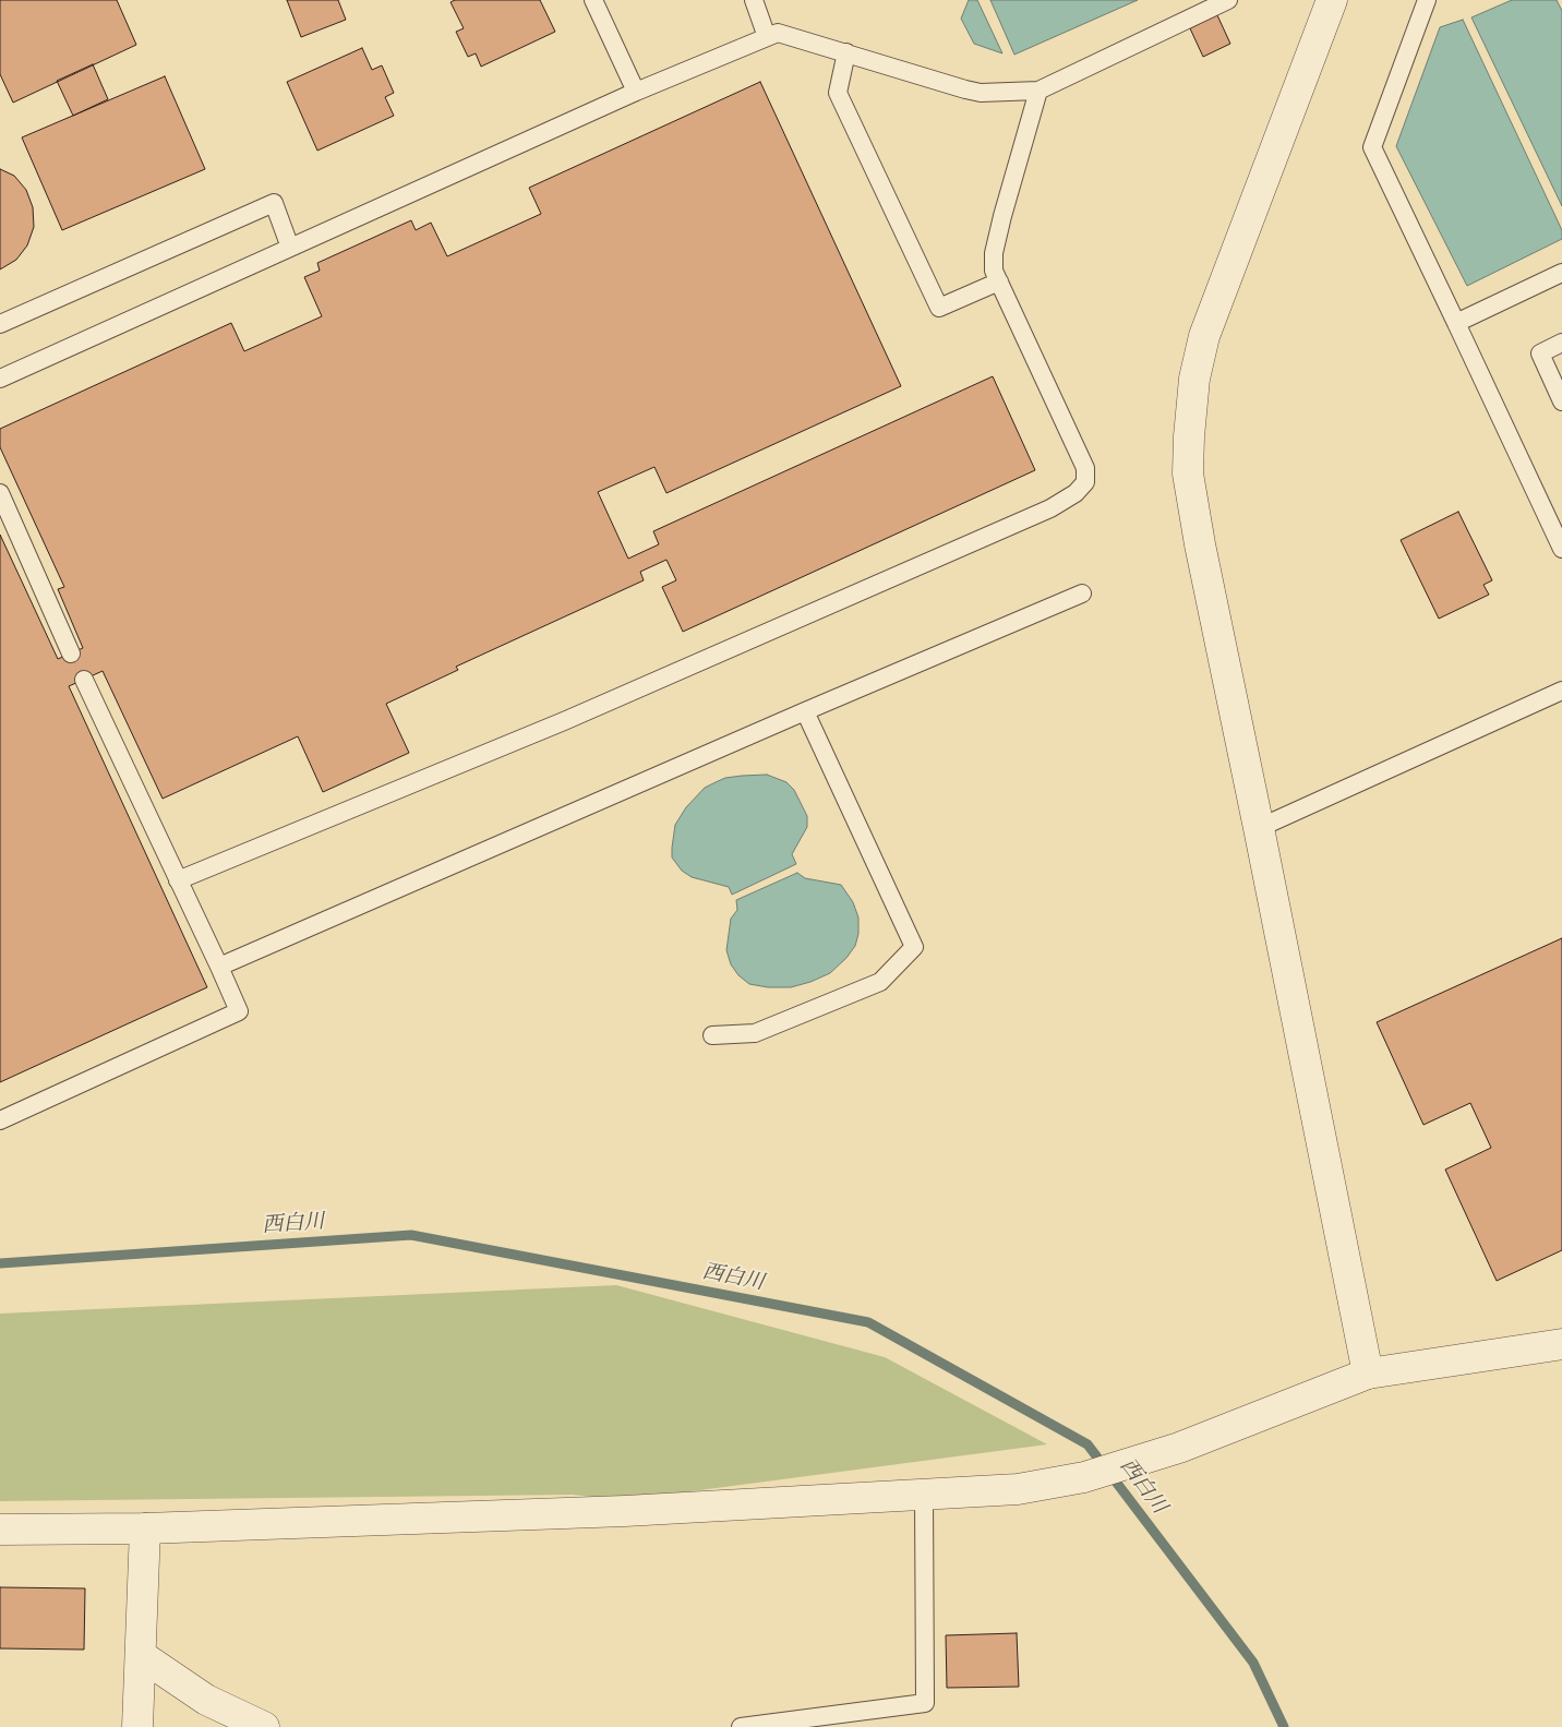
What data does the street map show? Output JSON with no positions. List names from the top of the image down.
{
  "water": ["西白川"]
}
